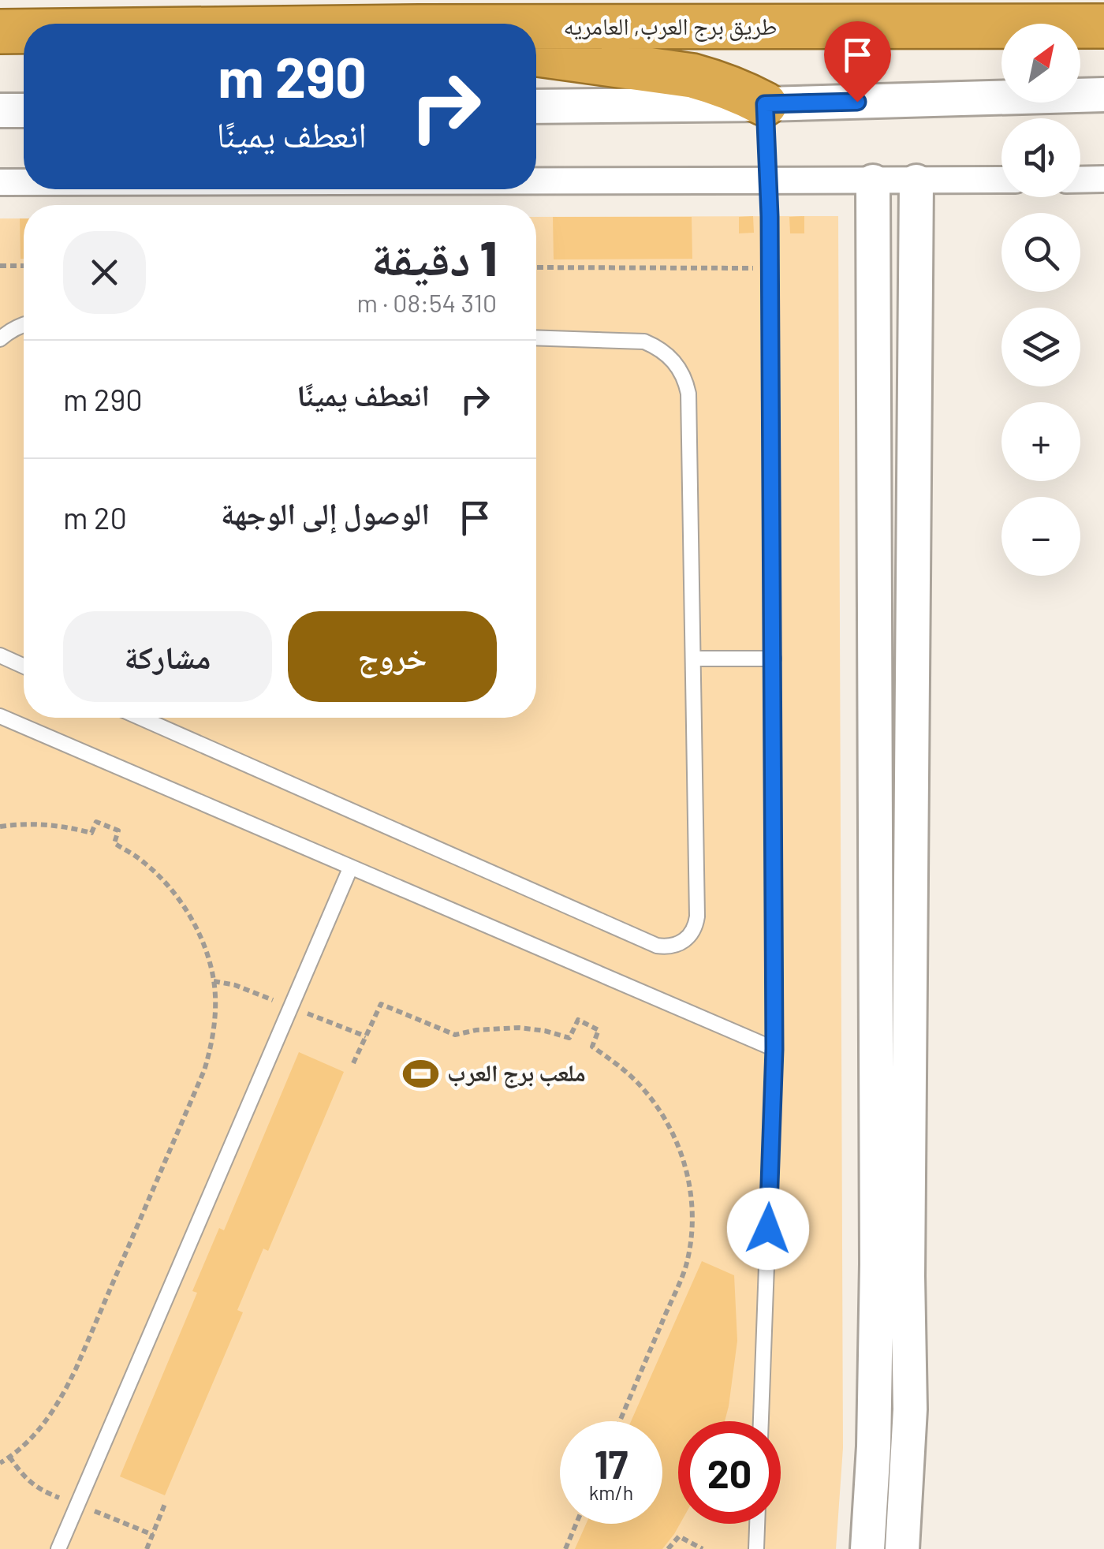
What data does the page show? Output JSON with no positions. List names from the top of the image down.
{
  "streets": {
    "highway": ["طريق برج العرب, العامريه"]
  },
  "places": {
    "sports": ["ملعب برج العرب"]
  },
  "north": "top right",
  "page": {
    "map_buttons": ["+", "−"],
    "turn": ["290 m", "انعطف يمينًا"],
    "heading": ["1 دقيقة", "310 m · 08:54"],
    "list": [
      {
        "name": "انعطف يمينًا",
        "value": "290 m"
      },
      {
        "name": "الوصول إلى الوجهة",
        "value": "20 m"
      }
    ],
    "buttons": ["خروج", "مشاركة"],
    "speed": "17 km/h",
    "limit": "20"
  }
}
